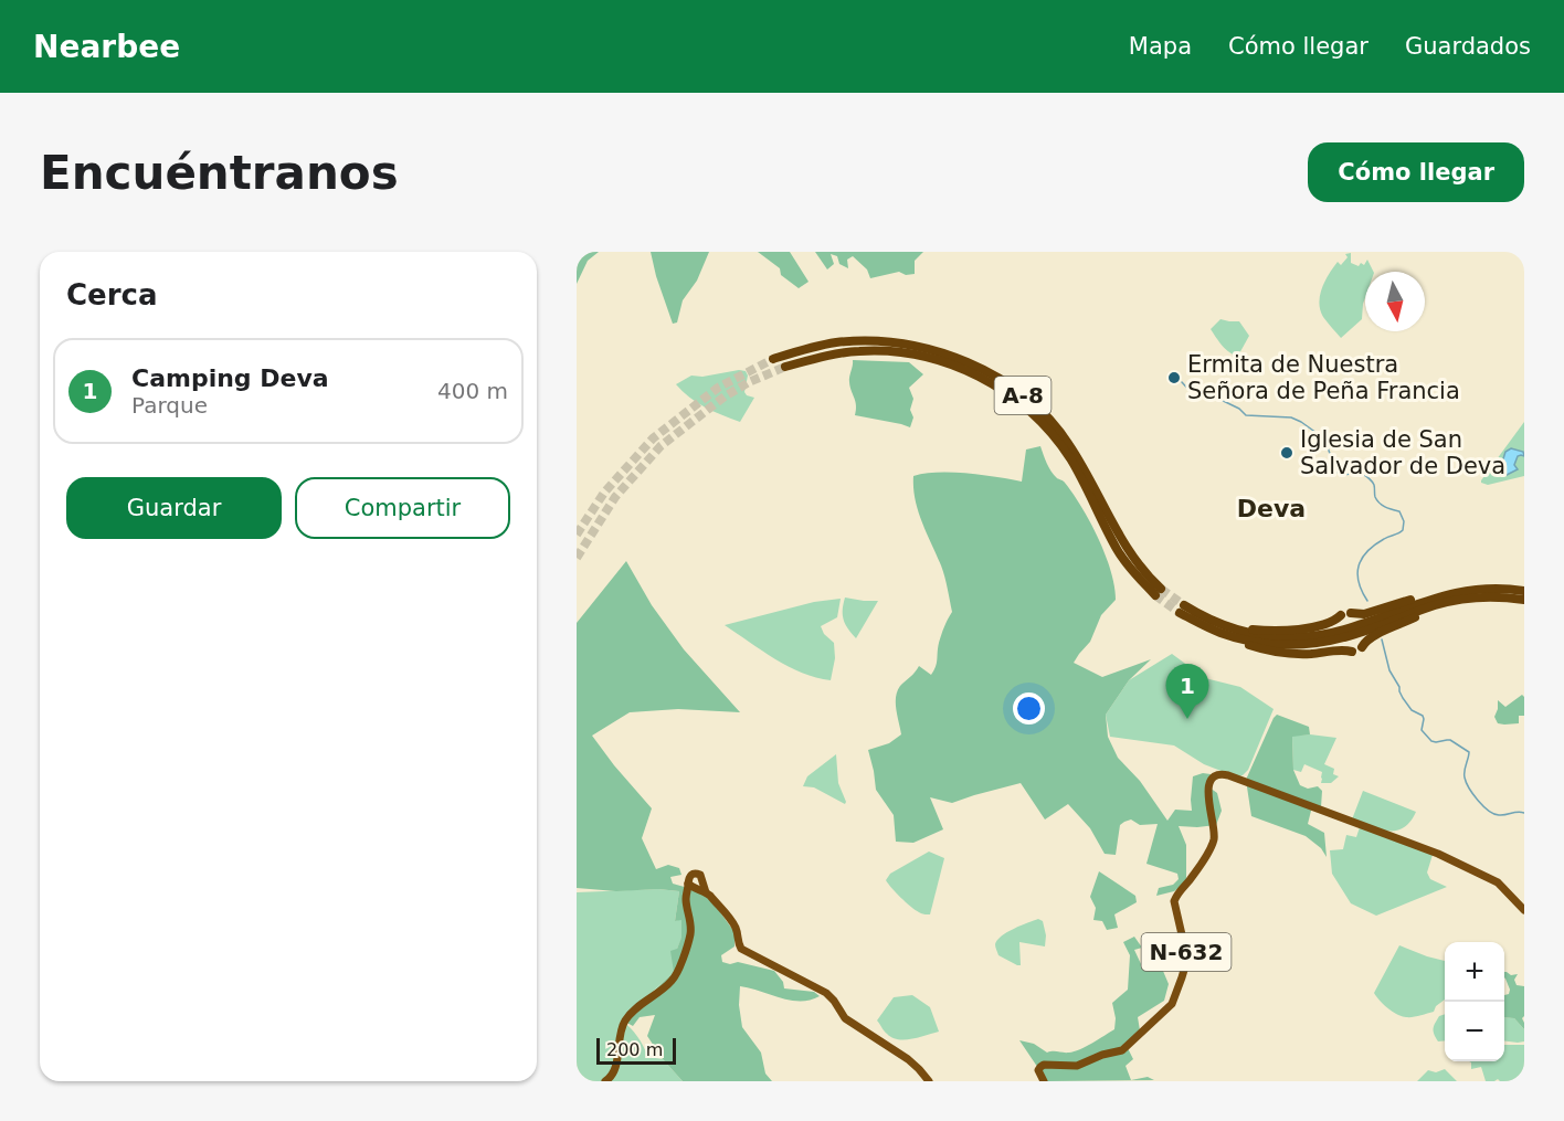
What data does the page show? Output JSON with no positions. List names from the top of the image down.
{
  "streets": {
    "highway": ["A-8", "N-632"]
  },
  "districts": ["Deva"],
  "places": ["Ermita de Nuestra Señora de Peña Francia", "Iglesia de San Salvador de Deva"],
  "scale_bar": "200 m",
  "north": "bottom",
  "page": {
    "header": "Nearbee",
    "nav": ["Mapa", "Cómo llegar", "Guardados"],
    "buttons": [
      "Cómo llegar",
      ["Guardar", "Compartir"]
    ],
    "title": "Encuéntranos",
    "heading": "Cerca",
    "list": [
      {
        "mark": "1",
        "name": "Camping Deva",
        "note": "Parque",
        "value": "400 m"
      }
    ],
    "pins": "1",
    "map_buttons": ["+", "−"],
    "scale": "200 m"
  }
}
